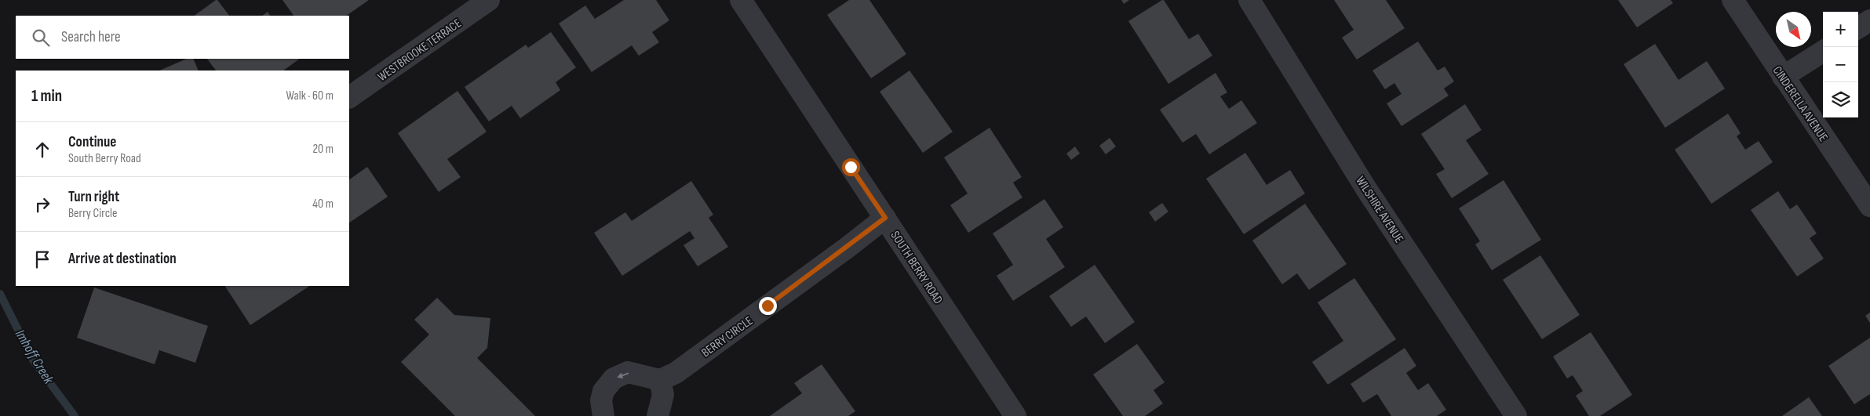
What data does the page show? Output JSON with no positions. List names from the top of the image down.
{
  "streets": {
    "street": [
      "WESTBROOKE TERRACE",
      "CINDERELLA AVENUE",
      "WILSHIRE AVENUE",
      "SOUTH BERRY ROAD",
      "BERRY CIRCLE"
    ]
  },
  "crossings": [
    ["SOUTH BERRY ROAD", "BERRY CIRCLE"]
  ],
  "water": ["Imhoff Creek"],
  "north": "bottom right",
  "page": {
    "map_buttons": ["+", "−"],
    "search": "Search here",
    "heading": ["1 min", "Walk · 60 m"],
    "list": [
      ["Continue", "South Berry Road", "20 m"],
      ["Turn right", "Berry Circle", "40 m"],
      "Arrive at destination"
    ]
  }
}
